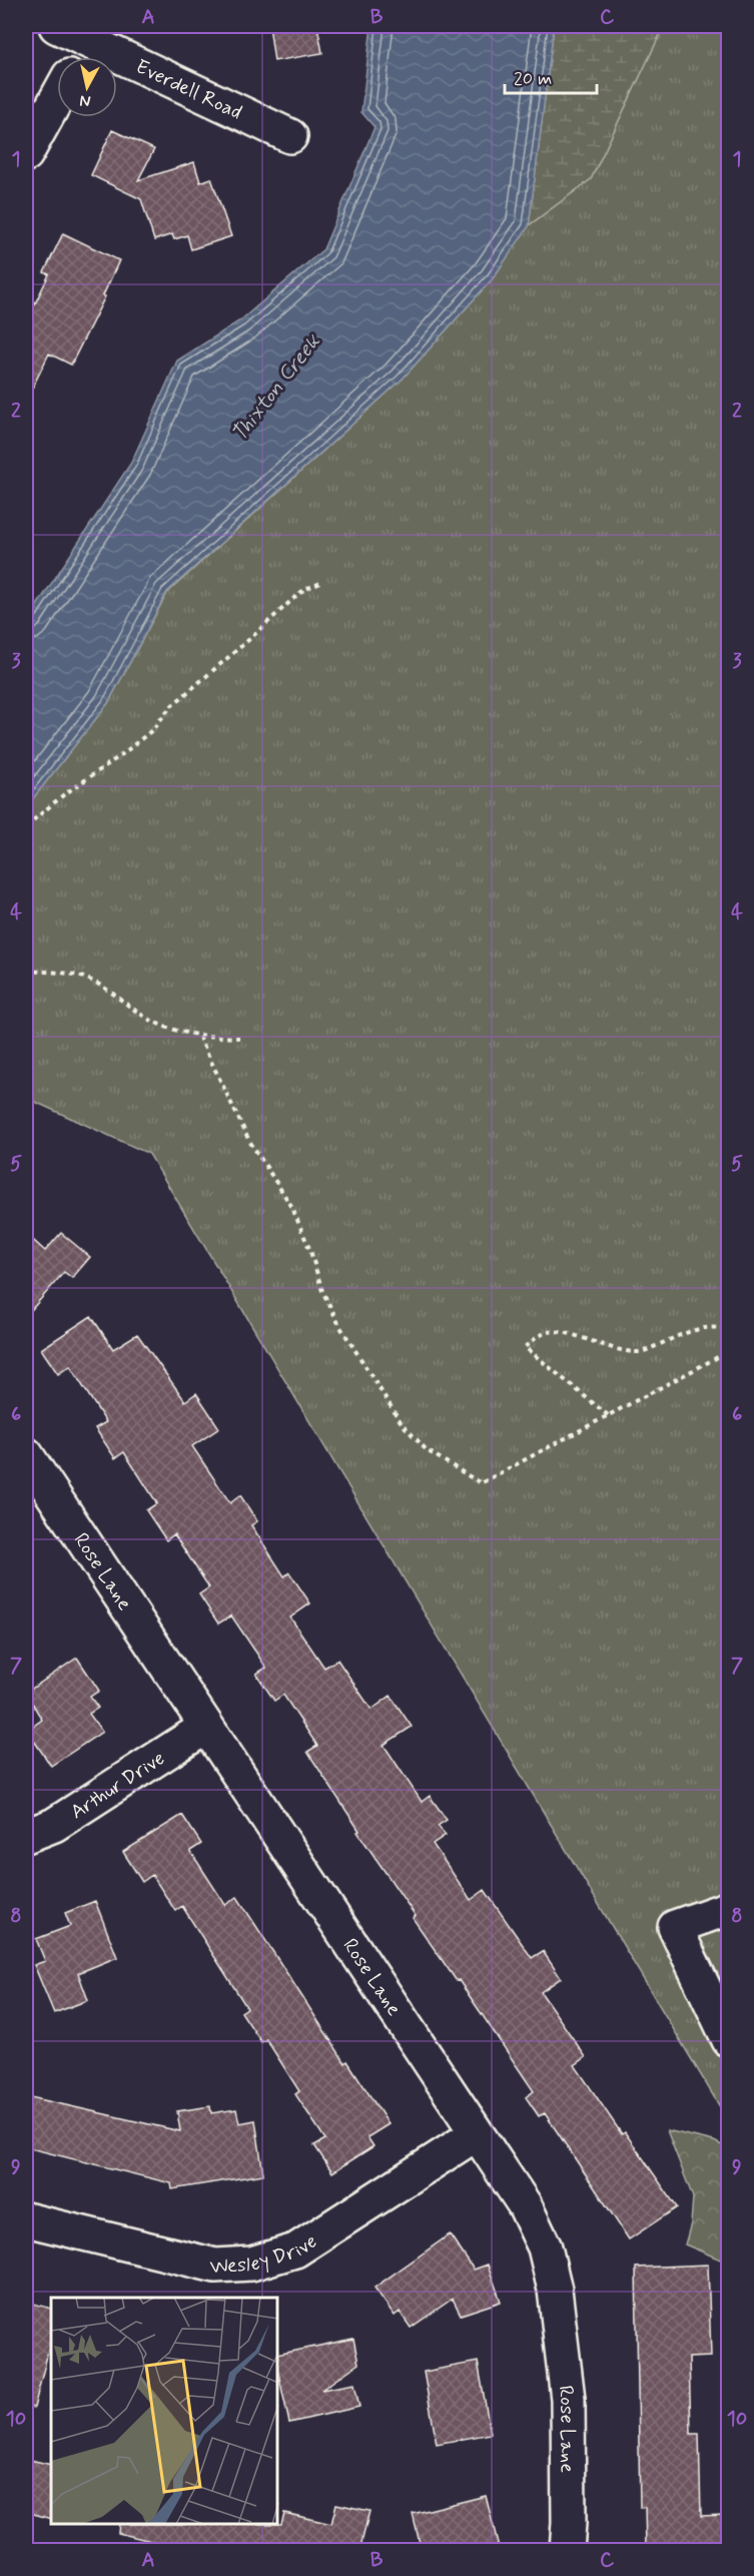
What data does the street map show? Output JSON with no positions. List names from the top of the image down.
{
  "streets": {
    "street": [
      "Everdell Road",
      "Rose Lane",
      "Arthur Drive",
      "Wesley Drive"
    ]
  },
  "crossings": [
    ["Rose Lane", "Arthur Drive"],
    ["Rose Lane", "Wesley Drive"]
  ],
  "water": ["Thixton Creek"],
  "scale_bar": "20 m",
  "north": "bottom",
  "grid": {
    "columns": ["A", "B", "C"],
    "rows": [
      "1",
      "2",
      "3",
      "4",
      "5",
      "6",
      "7",
      "8",
      "9",
      "10"
    ]
  }
}
